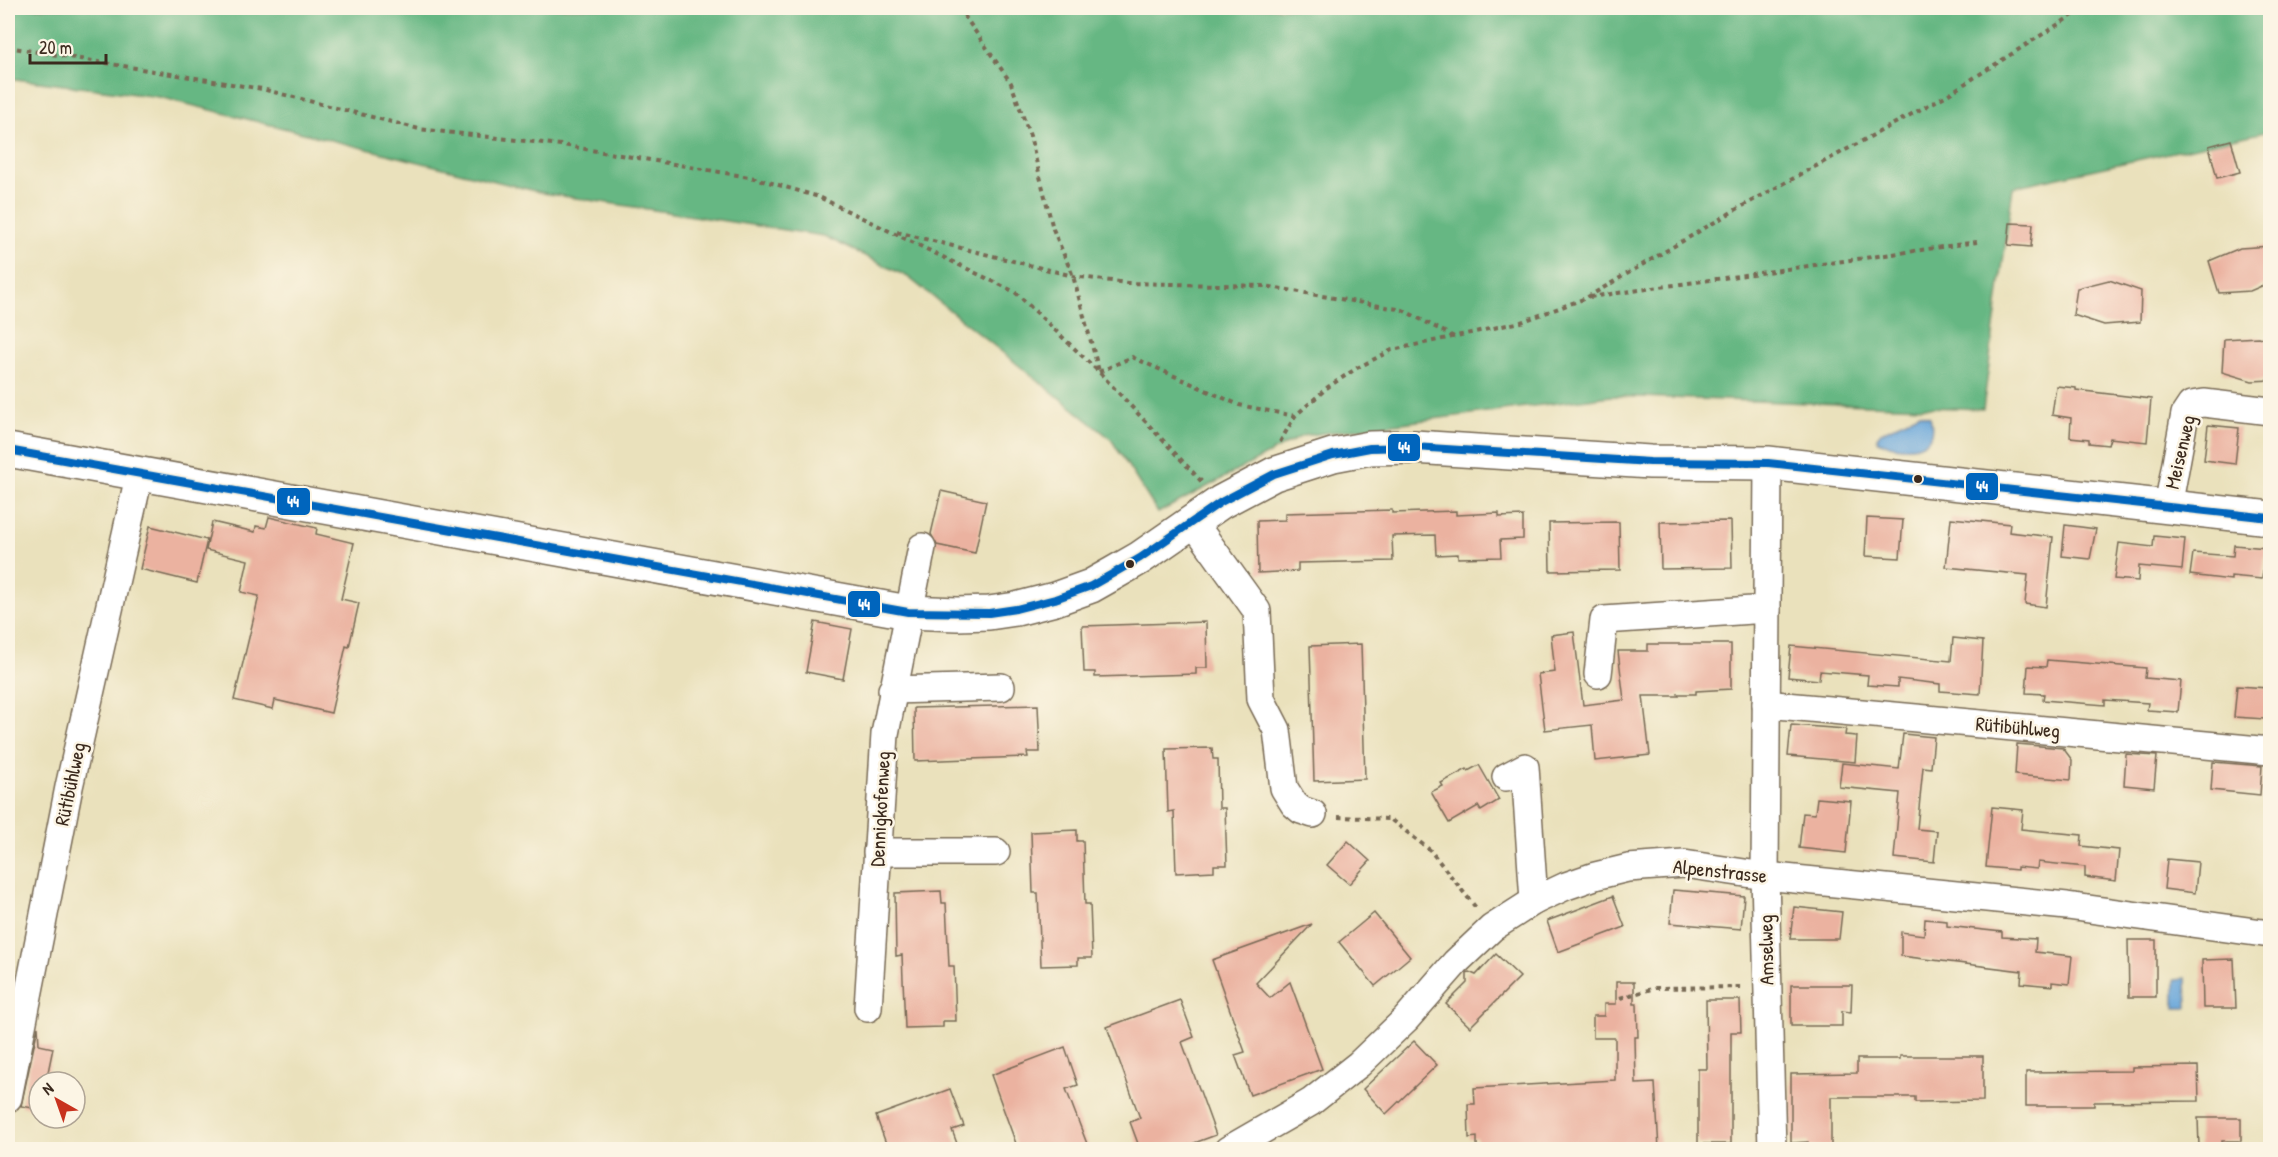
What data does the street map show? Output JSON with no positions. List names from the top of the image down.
{
  "streets": {
    "street": [
      "Meisenweg",
      "Rütibühlweg",
      "Dennigkofenweg",
      "Alpenstrasse",
      "Amselweg"
    ]
  },
  "crossings": [
    ["Rütibühlweg", "Amselweg"],
    ["Alpenstrasse", "Amselweg"]
  ],
  "lines": ["transit line 44"],
  "scale_bar": "20 m",
  "north": "top left"
}
